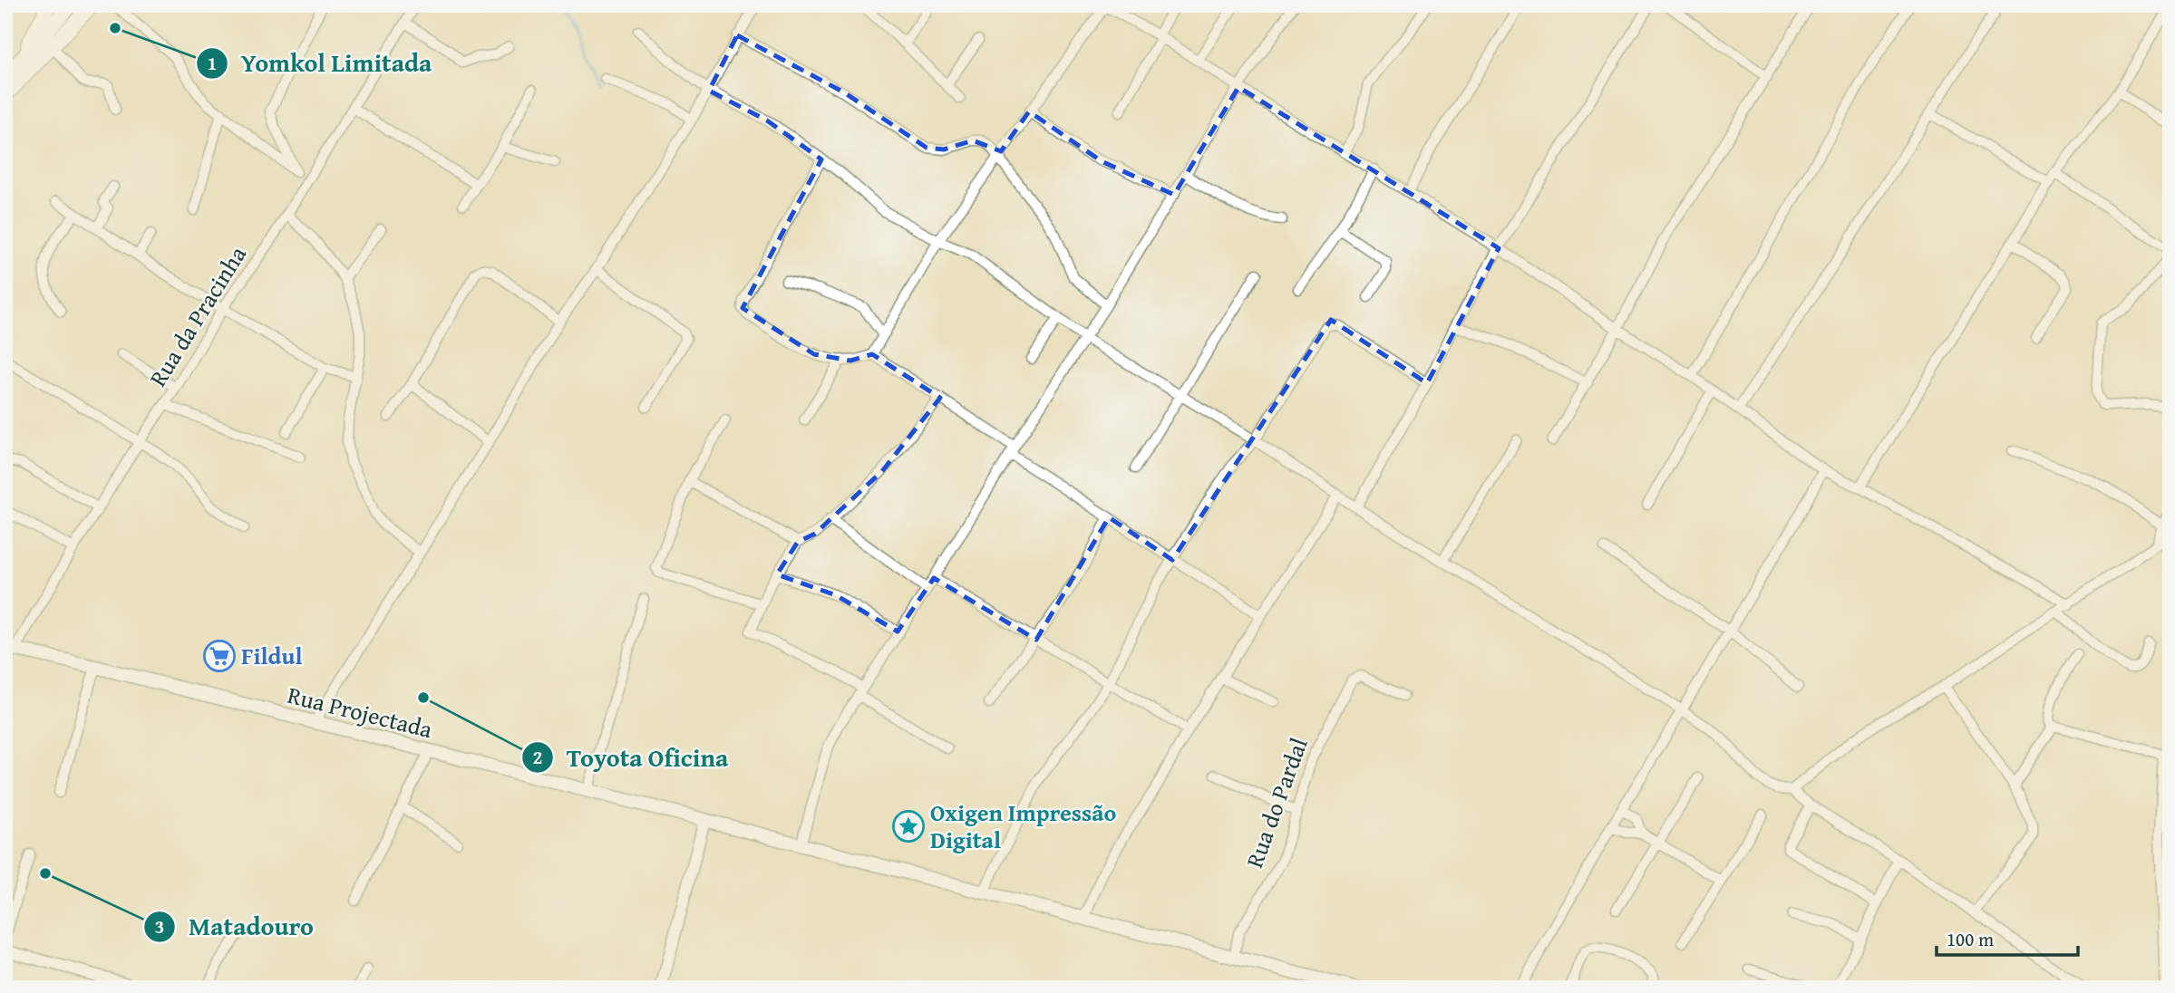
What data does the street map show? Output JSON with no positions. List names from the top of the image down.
{
  "streets": {
    "main road": ["Rua Projectada"],
    "street": ["Rua da Pracinha", "Rua do Pardal"]
  },
  "crossings": [
    ["Rua da Pracinha", "Rua Projectada"],
    ["Rua Projectada", "Rua do Pardal"]
  ],
  "places": {
    "other": ["Yomkol Limitada", "Toyota Oficina", "Matadouro"],
    "supermarket": ["Fildul"],
    "place": ["Oxigen Impressão Digital"]
  },
  "scale_bar": "100 m"
}
